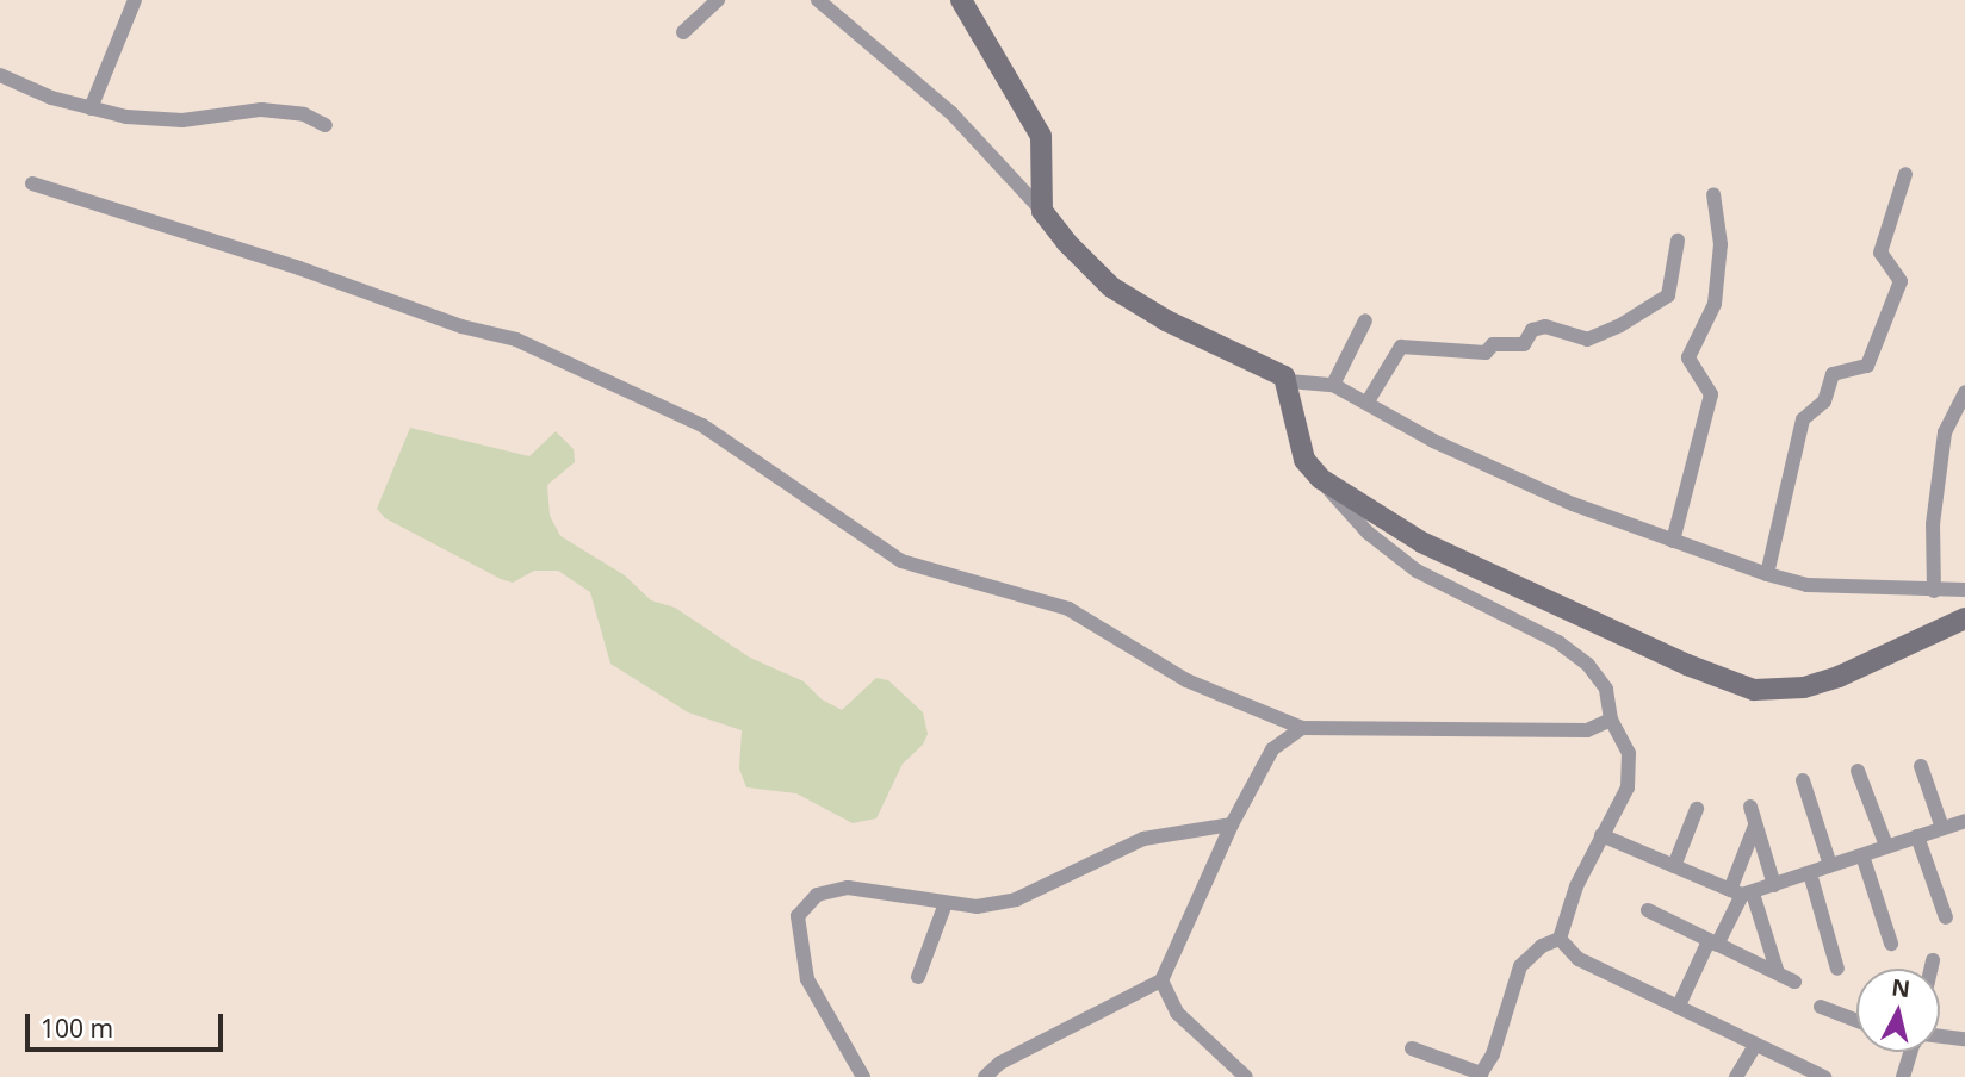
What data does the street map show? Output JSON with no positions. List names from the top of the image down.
{
  "scale_bar": "100 m",
  "north": "top"
}
